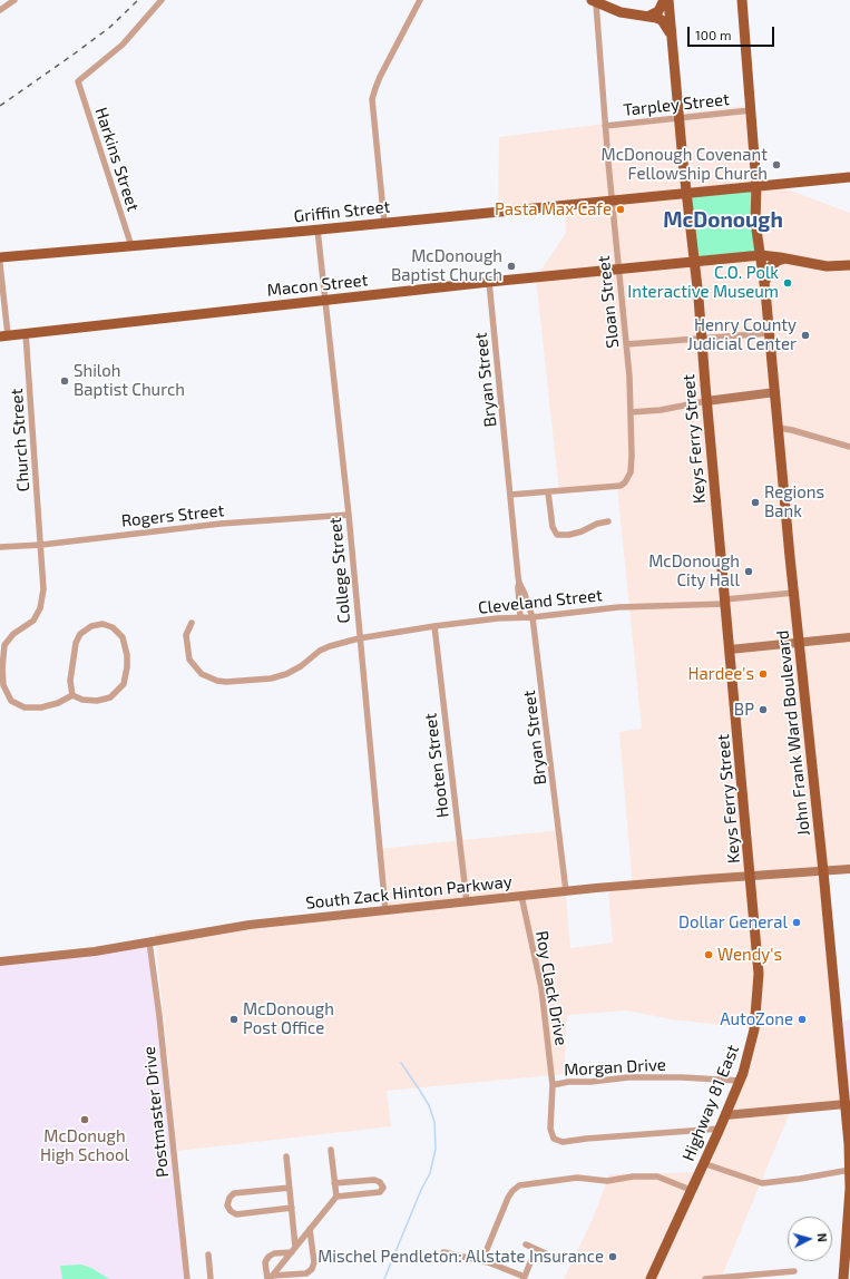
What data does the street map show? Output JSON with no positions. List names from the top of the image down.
{
  "streets": {
    "main road": [
      "Griffin Street",
      "Macon Street",
      "Keys Ferry Street",
      "John Frank Ward Boulevard",
      "South Zack Hinton Parkway",
      "Highway 81 East"
    ],
    "street": [
      "Tarpley Street",
      "Harkins Street",
      "Sloan Street",
      "Bryan Street",
      "Church Street",
      "Rogers Street",
      "College Street",
      "Cleveland Street",
      "Hooten Street",
      "Roy Clack Drive",
      "Morgan Drive",
      "Postmaster Drive"
    ]
  },
  "crossings": [
    ["Tarpley Street", "Sloan Street"],
    ["Tarpley Street", "Keys Ferry Street"],
    ["Tarpley Street", "John Frank Ward Boulevard"],
    ["Harkins Street", "Griffin Street"],
    ["Griffin Street", "Sloan Street"],
    ["Griffin Street", "Keys Ferry Street"],
    ["Griffin Street", "College Street"],
    ["Griffin Street", "John Frank Ward Boulevard"],
    ["Macon Street", "Sloan Street"],
    ["Macon Street", "Bryan Street"],
    ["Macon Street", "Keys Ferry Street"],
    ["Macon Street", "Church Street"],
    ["Macon Street", "College Street"],
    ["Macon Street", "John Frank Ward Boulevard"],
    ["Sloan Street", "Bryan Street"],
    ["Bryan Street", "Cleveland Street"],
    ["Bryan Street", "South Zack Hinton Parkway"],
    ["Keys Ferry Street", "Cleveland Street"],
    ["Keys Ferry Street", "South Zack Hinton Parkway"],
    ["Keys Ferry Street", "Highway 81 East"],
    ["Church Street", "Rogers Street"],
    ["Rogers Street", "College Street"],
    ["College Street", "Cleveland Street"],
    ["College Street", "South Zack Hinton Parkway"],
    ["Cleveland Street", "John Frank Ward Boulevard"],
    ["Cleveland Street", "Hooten Street"],
    ["John Frank Ward Boulevard", "South Zack Hinton Parkway"],
    ["Hooten Street", "South Zack Hinton Parkway"],
    ["South Zack Hinton Parkway", "Roy Clack Drive"],
    ["South Zack Hinton Parkway", "Highway 81 East"],
    ["South Zack Hinton Parkway", "Postmaster Drive"],
    ["Roy Clack Drive", "Morgan Drive"],
    ["Morgan Drive", "Highway 81 East"]
  ],
  "districts": ["McDonough"],
  "places": [
    "McDonough Covenant Fellowship Church",
    "Pasta Max Cafe",
    "McDonough Baptist Church",
    "C.O. Polk Interactive Museum",
    "Henry County Judicial Center",
    "Shiloh Baptist Church",
    "Regions Bank",
    "McDonough City Hall",
    "Hardee's",
    "BP",
    "Dollar General",
    "Wendy's",
    "McDonough Post Office",
    "AutoZone",
    "McDonugh High School",
    "Mischel Pendleton: Allstate Insurance"
  ],
  "scale_bar": "100 m",
  "north": "right"
}
